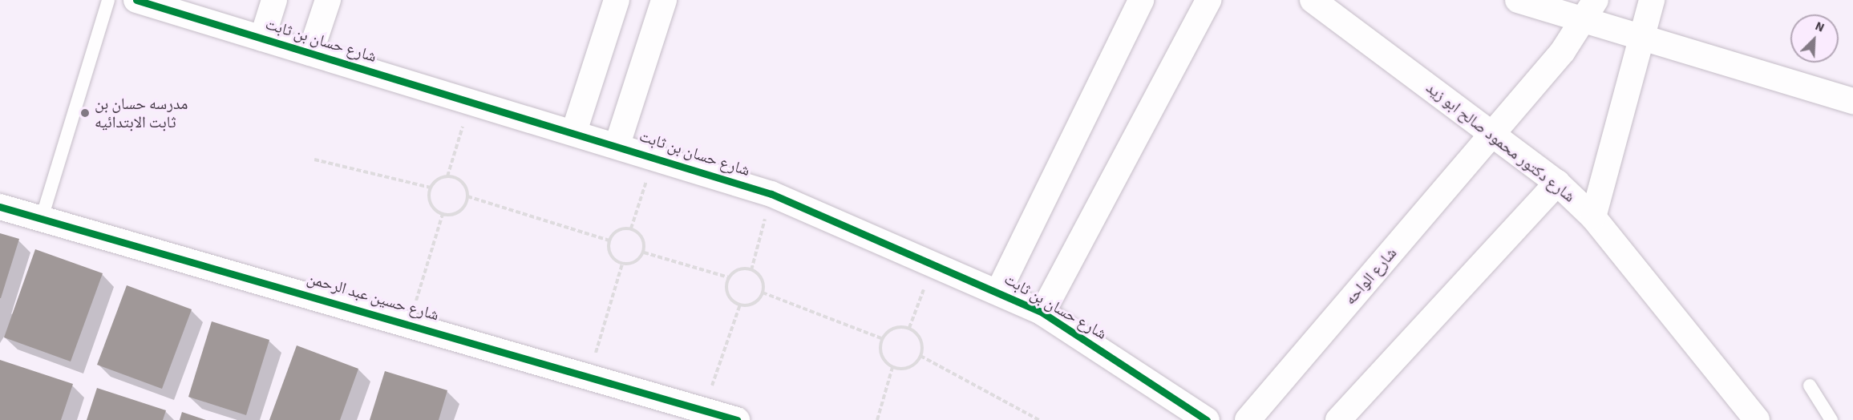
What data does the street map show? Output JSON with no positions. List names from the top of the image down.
{
  "streets": {
    "street": [
      "شارع حسان بن ثابت",
      "شارع دكتور محمود صالح ابو زيد",
      "شارع الواحه",
      "شارع حسين عبد الرحمن"
    ]
  },
  "crossings": [
    ["شارع دكتور محمود صالح ابو زيد", "شارع الواحه"]
  ],
  "places": ["مدرسه حسان بن ثابت الابتدائيه"],
  "north": "top right"
}
